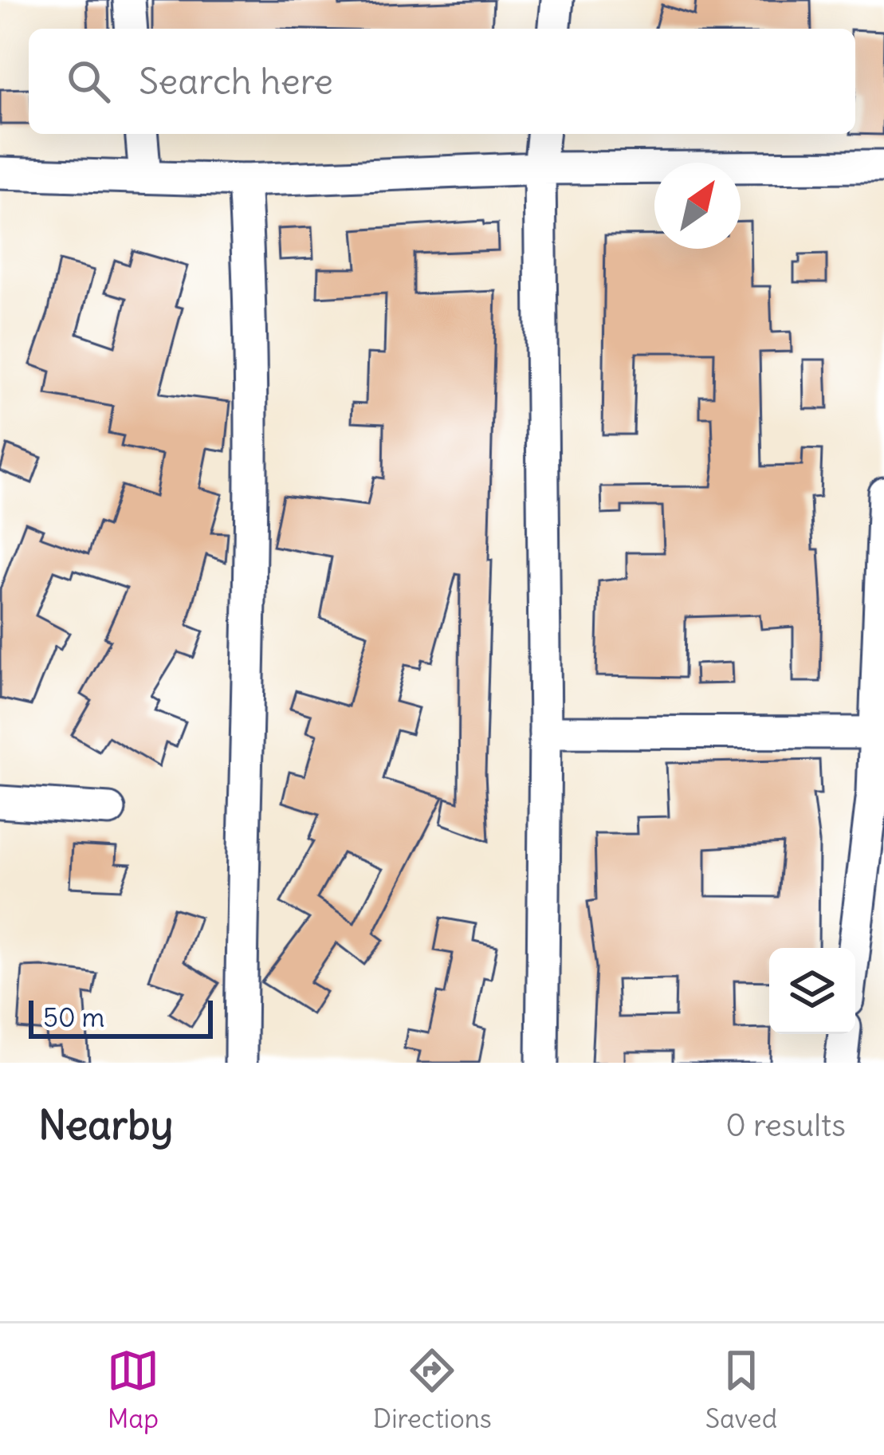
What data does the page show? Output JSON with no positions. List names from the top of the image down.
{
  "scale_bar": "50 m",
  "north": "top right",
  "page": {
    "search": "Search here",
    "scale": "50 m",
    "heading": ["Nearby", "0 results"],
    "nav": ["Map", "Directions", "Saved"]
  }
}
